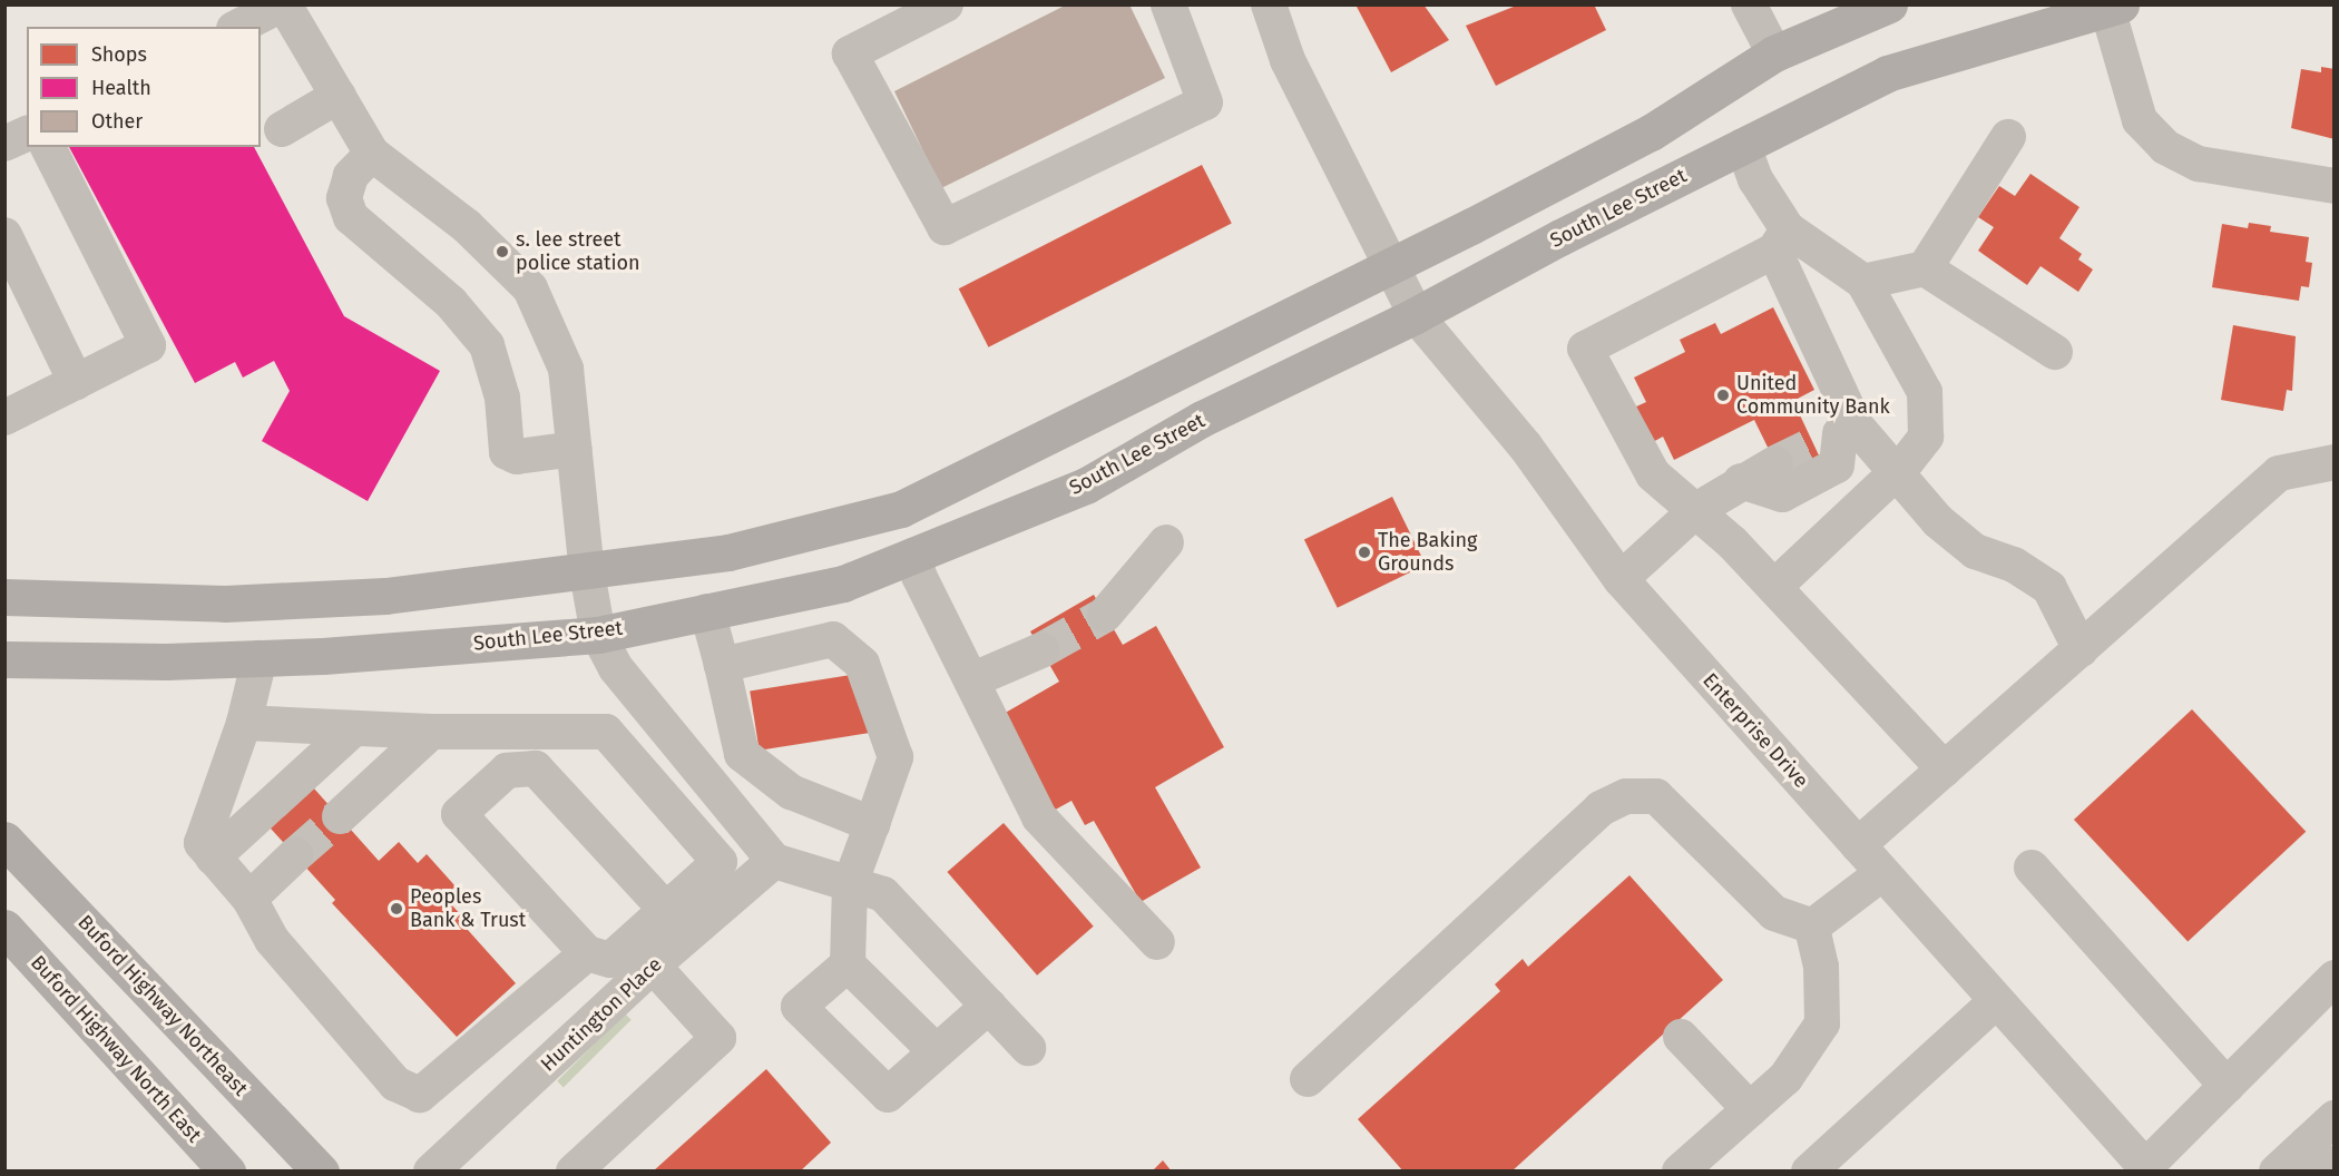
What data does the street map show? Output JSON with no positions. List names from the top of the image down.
{
  "streets": {
    "main road": ["South Lee Street", "Buford Highway Northeast", "Buford Highway North East"],
    "street": ["Enterprise Drive", "Huntington Place"]
  },
  "crossings": [
    ["South Lee Street", "Enterprise Drive"]
  ],
  "places": [
    "s. lee street police station",
    "United Community Bank",
    "The Baking Grounds",
    "Peoples Bank & Trust"
  ],
  "legend": ["Shops", "Health", "Other"]
}
